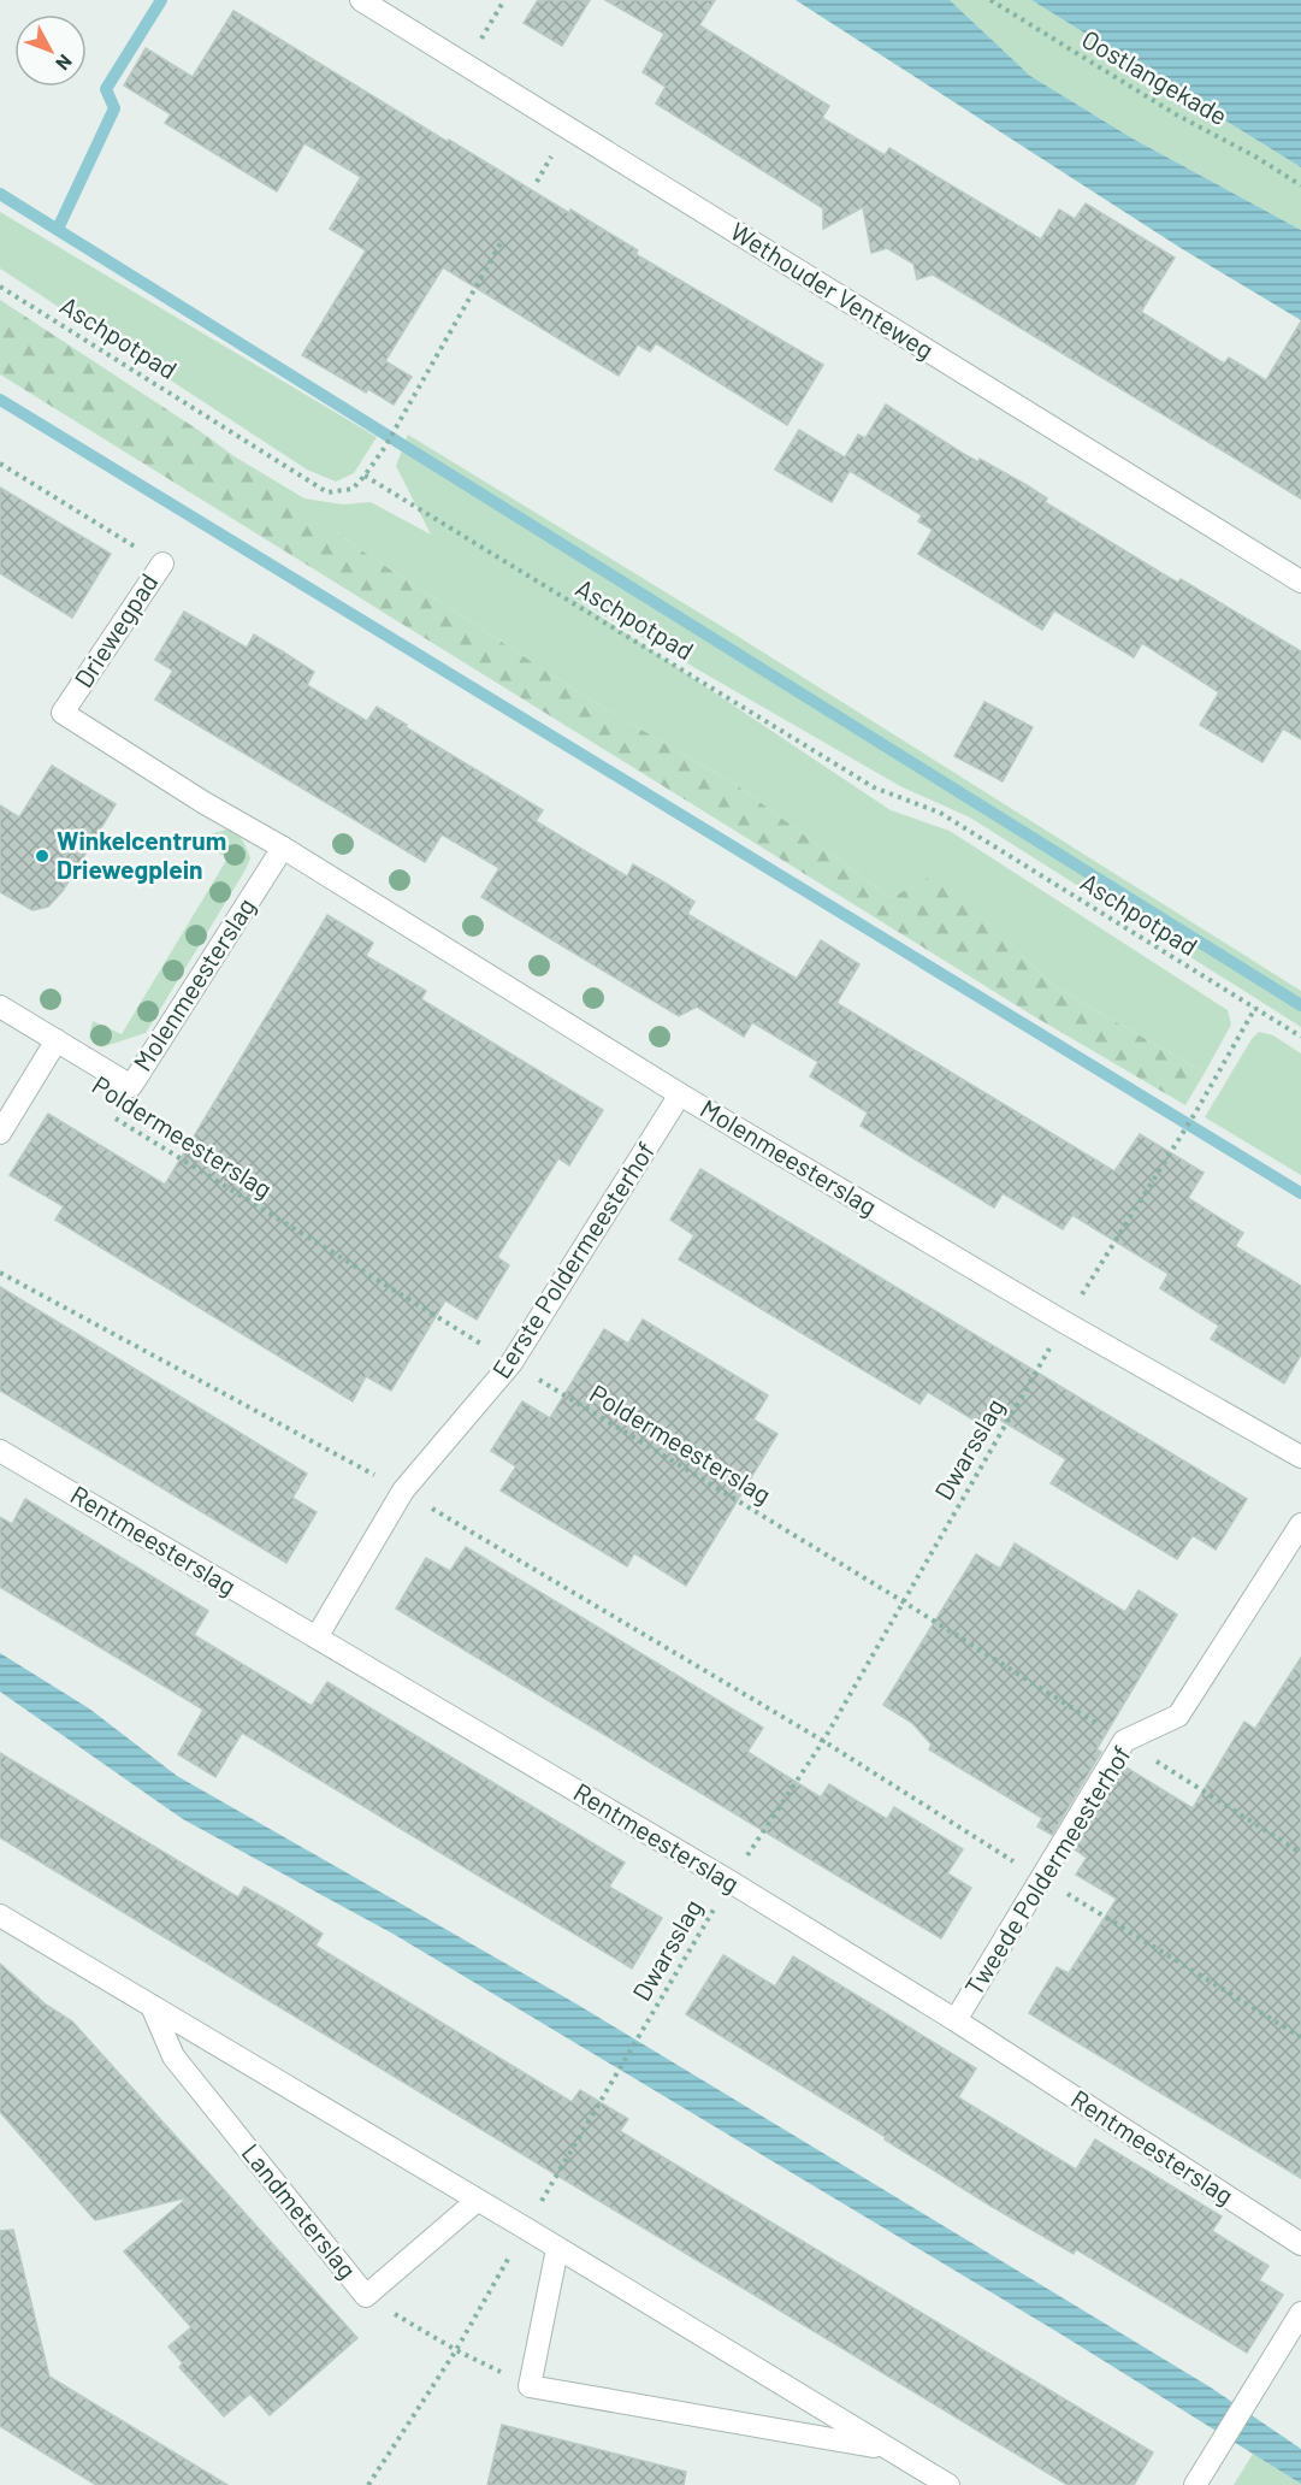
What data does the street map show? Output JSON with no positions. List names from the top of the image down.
{
  "streets": {
    "street": [
      "Wethouder Venteweg",
      "Driewegpad",
      "Molenmeesterslag",
      "Eerste Poldermeesterhof",
      "Rentmeesterslag",
      "Tweede Poldermeesterhof",
      "Landmeterslag"
    ],
    "path": [
      "Oostlangekade",
      "Aschpotpad",
      "Poldermeesterslag",
      "Dwarsslag"
    ]
  },
  "crossings": [
    ["Driewegpad", "Molenmeesterslag"],
    ["Molenmeesterslag", "Eerste Poldermeesterhof"],
    ["Molenmeesterslag", "Dwarsslag"],
    ["Poldermeesterslag", "Eerste Poldermeesterhof"],
    ["Poldermeesterslag", "Dwarsslag"],
    ["Poldermeesterslag", "Tweede Poldermeesterhof"],
    ["Eerste Poldermeesterhof", "Rentmeesterslag"],
    ["Dwarsslag", "Rentmeesterslag"],
    ["Rentmeesterslag", "Tweede Poldermeesterhof"]
  ],
  "places": ["Winkelcentrum Driewegplein"],
  "north": "bottom right"
}
